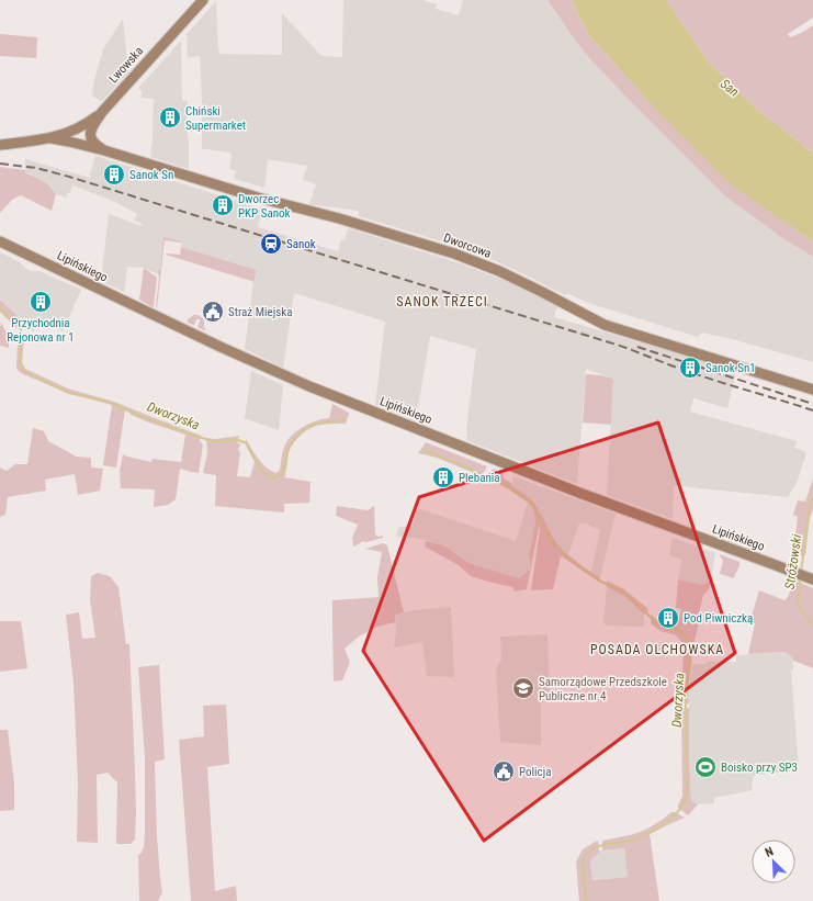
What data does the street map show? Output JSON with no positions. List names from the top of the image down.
{
  "streets": {
    "main road": ["Lwowska", "Dworcowa", "Lipińskiego"]
  },
  "crossings": [
    ["Lwowska", "Dworcowa"]
  ],
  "districts": ["SANOK TRZECI", "POSADA OLCHOWSKA"],
  "water": ["San", "Dworzyska", "Stróżowski"],
  "places": {
    "building": [
      "Chiński Supermarket",
      "Sanok Sn",
      "Dworzec PKP Sanok",
      "Przychodnia Rejonowa nr 1",
      "Sanok Sn1",
      "Plebania",
      "Pod Piwniczką"
    ],
    "station": ["Sanok"],
    "public building": ["Straż Miejska", "Policja"],
    "school or university": ["Samorządowe Przedszkole Publiczne nr 4"],
    "sports": ["Boisko przy SP3"]
  },
  "north": "top left"
}
